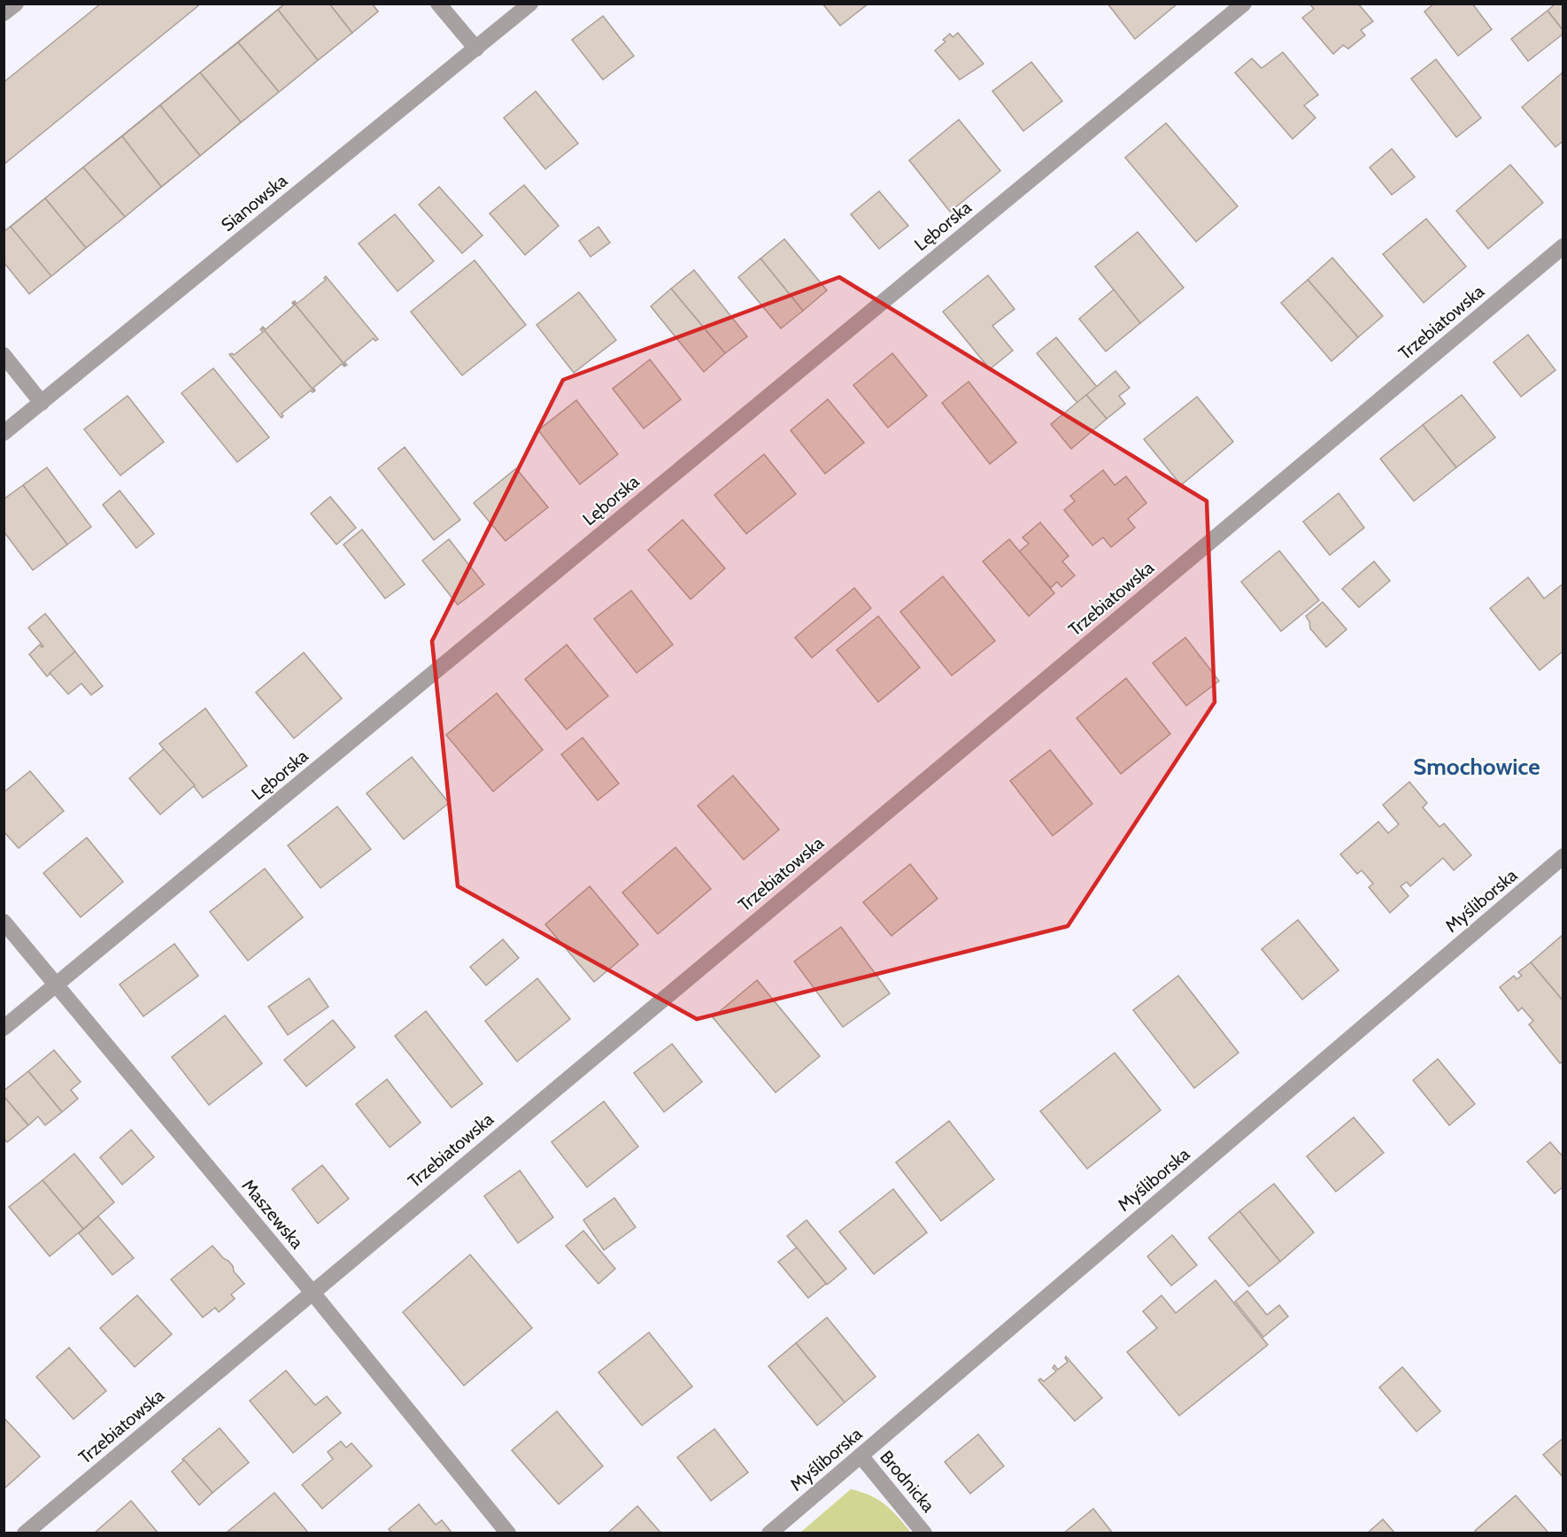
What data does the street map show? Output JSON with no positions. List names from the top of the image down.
{
  "streets": {
    "street": [
      "Sianowska",
      "Lęborska",
      "Trzebiatowska",
      "Myśliborska",
      "Maszewska",
      "Brodnicka"
    ]
  },
  "crossings": [
    ["Lęborska", "Maszewska"],
    ["Trzebiatowska", "Maszewska"],
    ["Myśliborska", "Brodnicka"]
  ],
  "districts": ["Smochowice"]
}
